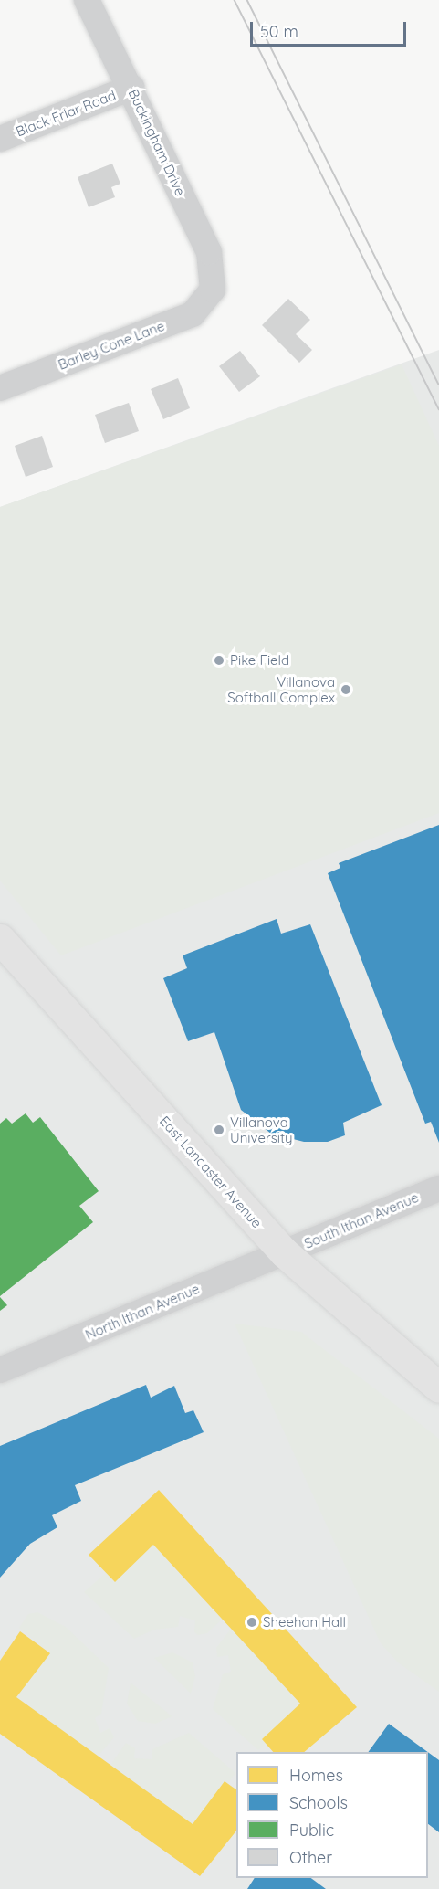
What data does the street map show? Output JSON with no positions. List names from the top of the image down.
{
  "streets": {
    "highway": ["East Lancaster Avenue"],
    "street": [
      "Black Friar Road",
      "Buckingham Drive",
      "Barley Cone Lane",
      "South Ithan Avenue",
      "North Ithan Avenue"
    ]
  },
  "crossings": [
    ["Black Friar Road", "Buckingham Drive"],
    ["Buckingham Drive", "Barley Cone Lane"],
    ["East Lancaster Avenue", "South Ithan Avenue"],
    ["East Lancaster Avenue", "North Ithan Avenue"],
    ["South Ithan Avenue", "North Ithan Avenue"]
  ],
  "places": [
    "Pike Field",
    "Villanova Softball Complex",
    "Villanova University",
    "Sheehan Hall"
  ],
  "legend": [
    "Homes",
    "Schools",
    "Public",
    "Other"
  ],
  "scale_bar": "50 m"
}
